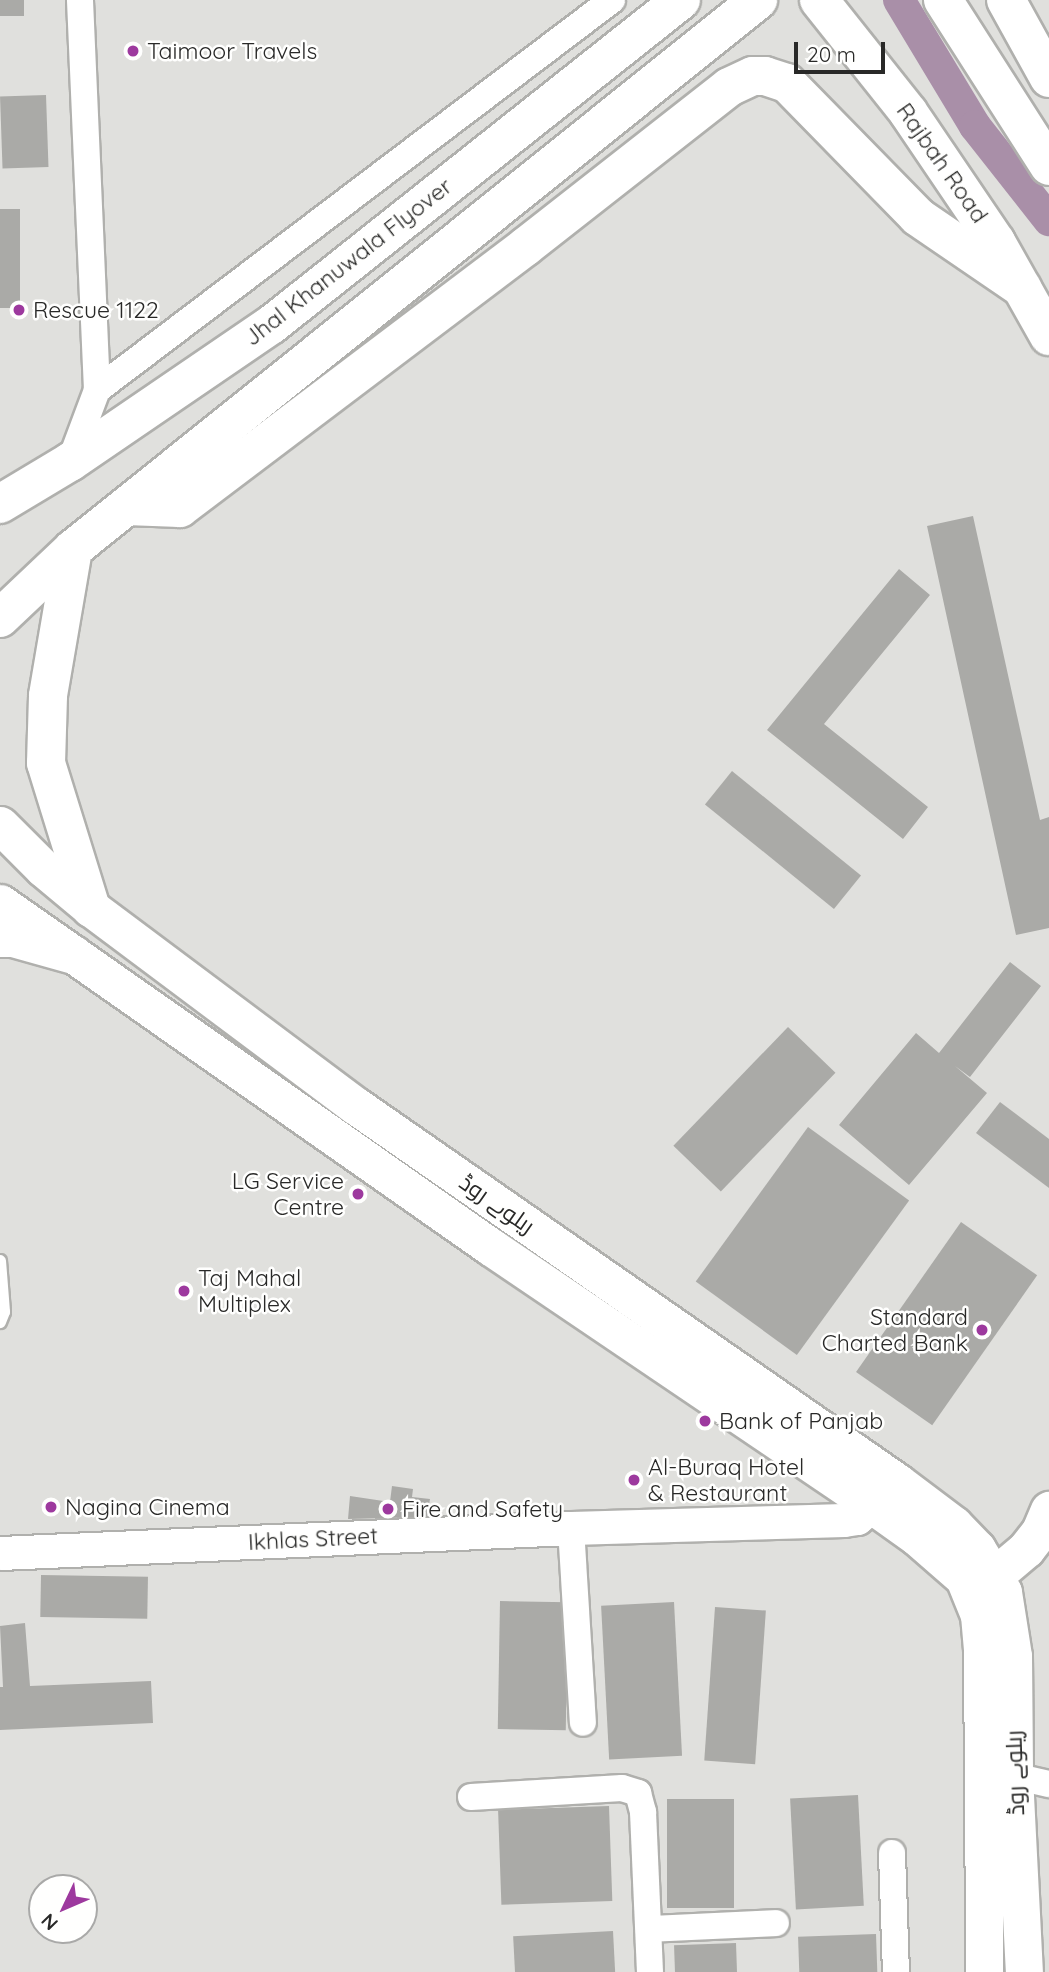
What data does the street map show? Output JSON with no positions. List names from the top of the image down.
{
  "streets": {
    "main road": ["Rajbah Road", "Jhal Khanuwala Flyover", "ریلوے روڈ"],
    "street": ["Ikhlas Street"]
  },
  "crossings": [
    ["ریلوے روڈ", "Ikhlas Street"]
  ],
  "places": [
    "Taimoor Travels",
    "Rescue 1122",
    "LG Service Centre",
    "Taj Mahal Multiplex",
    "Standard Charted Bank",
    "Bank of Panjab",
    "Al-Buraq Hotel & Restaurant",
    "Nagina Cinema",
    "Fire and Safety"
  ],
  "scale_bar": "20 m",
  "north": "bottom left"
}
